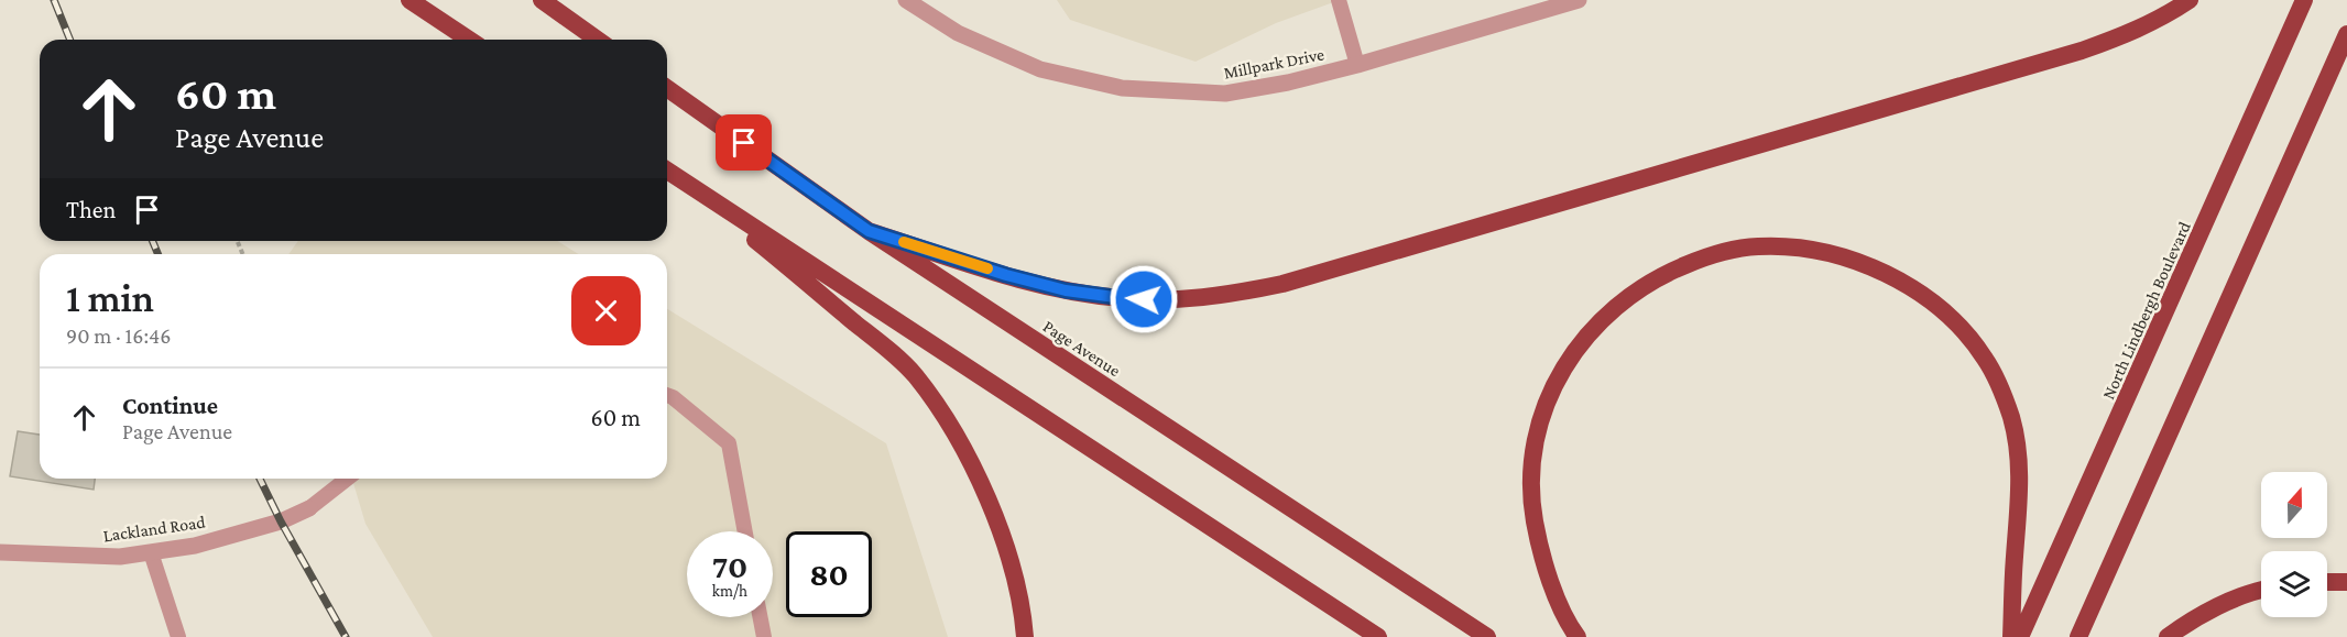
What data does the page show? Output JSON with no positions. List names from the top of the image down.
{
  "streets": {
    "highway": ["North Lindbergh Boulevard", "Page Avenue"],
    "street": ["Millpark Drive", "Lackland Road"]
  },
  "north": "top",
  "page": {
    "turn": ["60 m", "Page Avenue"],
    "then": "Then",
    "heading": ["1 min", "90 m · 16:46"],
    "list": [
      {
        "name": "Continue",
        "note": "Page Avenue",
        "value": "60 m"
      }
    ],
    "speed": "70 km/h",
    "limit": "80"
  }
}
